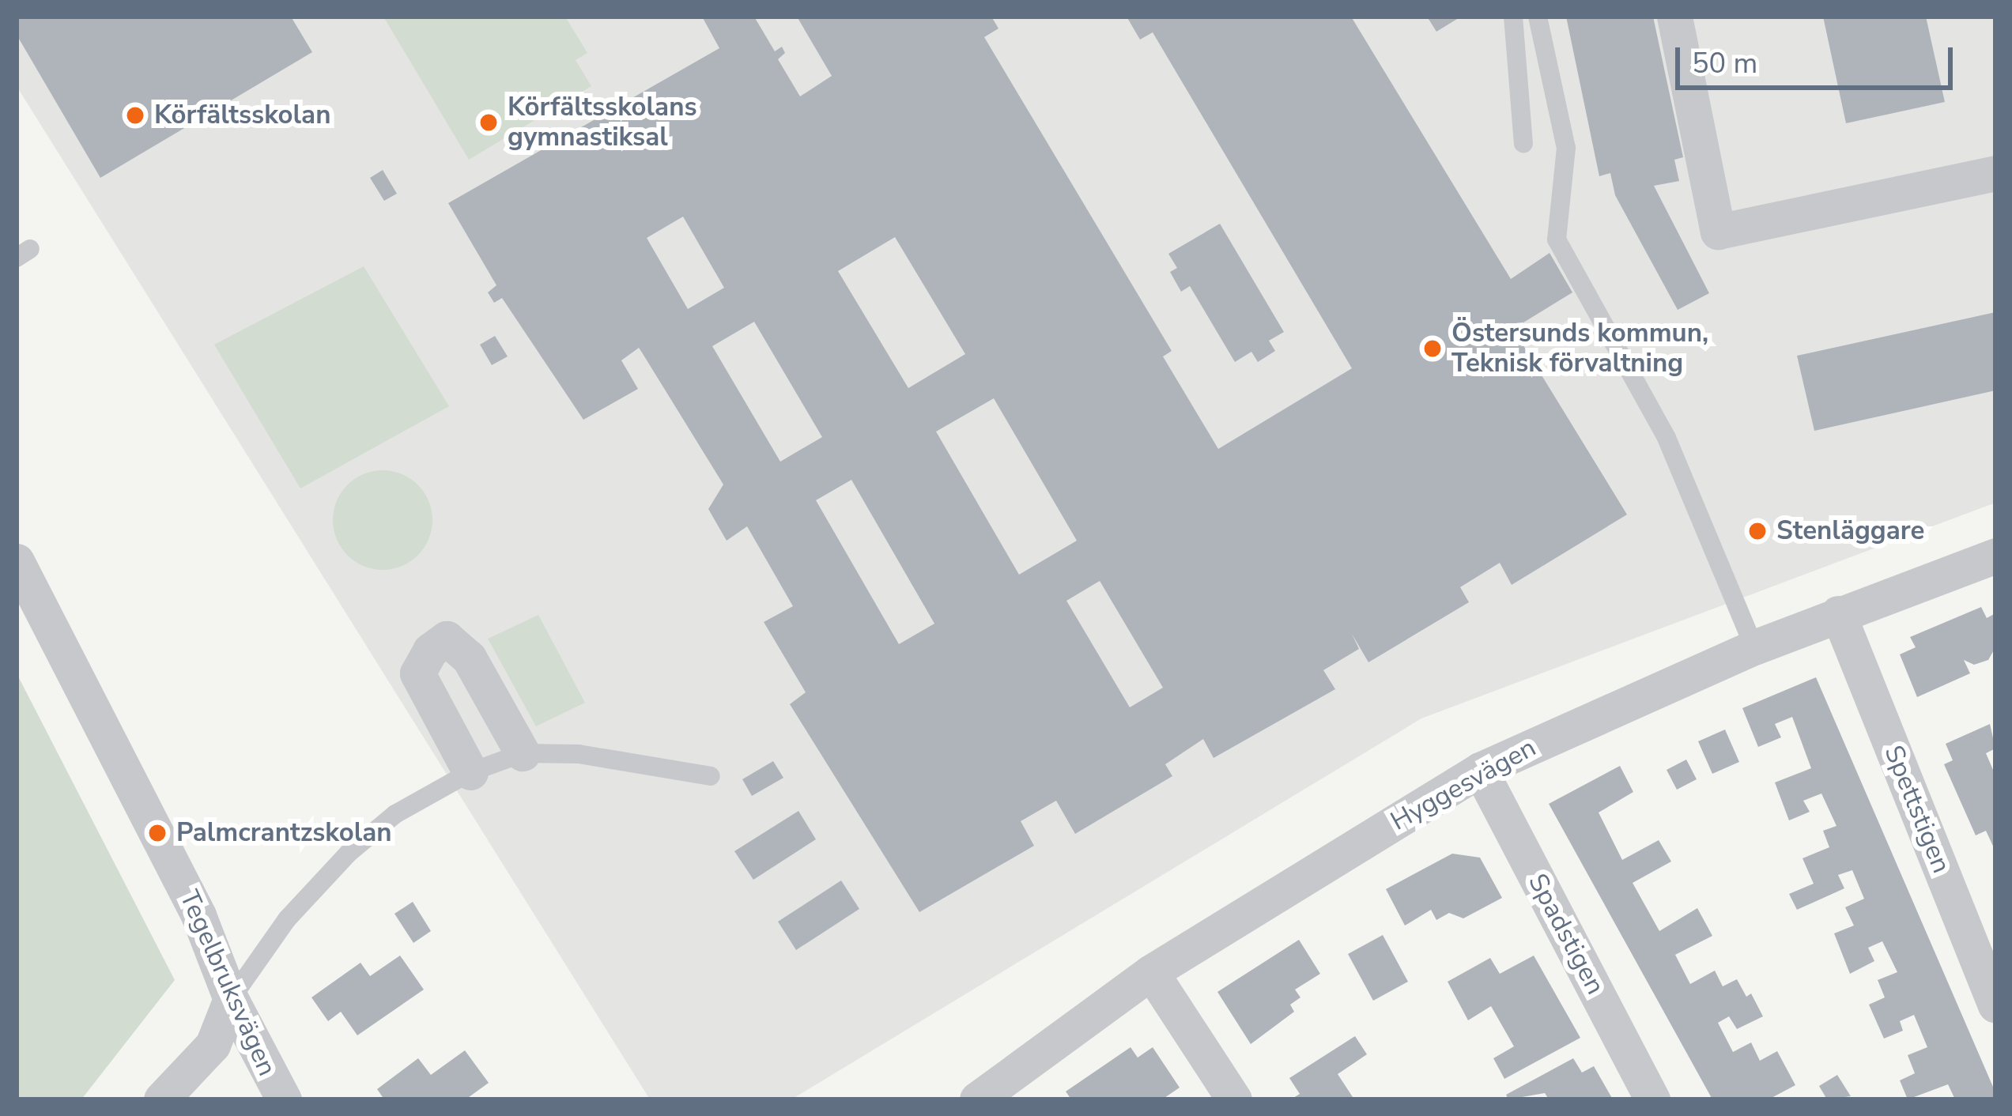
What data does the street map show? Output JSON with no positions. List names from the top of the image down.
{
  "streets": {
    "street": [
      "Hyggesvägen",
      "Spettstigen",
      "Spadstigen",
      "Tegelbruksvägen"
    ]
  },
  "crossings": [
    ["Hyggesvägen", "Spettstigen"],
    ["Hyggesvägen", "Spadstigen"]
  ],
  "places": [
    "Körfältsskolan",
    "Körfältsskolans gymnastiksal",
    "Östersunds kommun, Teknisk förvaltning",
    "Stenläggare",
    "Palmcrantzskolan"
  ],
  "scale_bar": "50 m"
}
